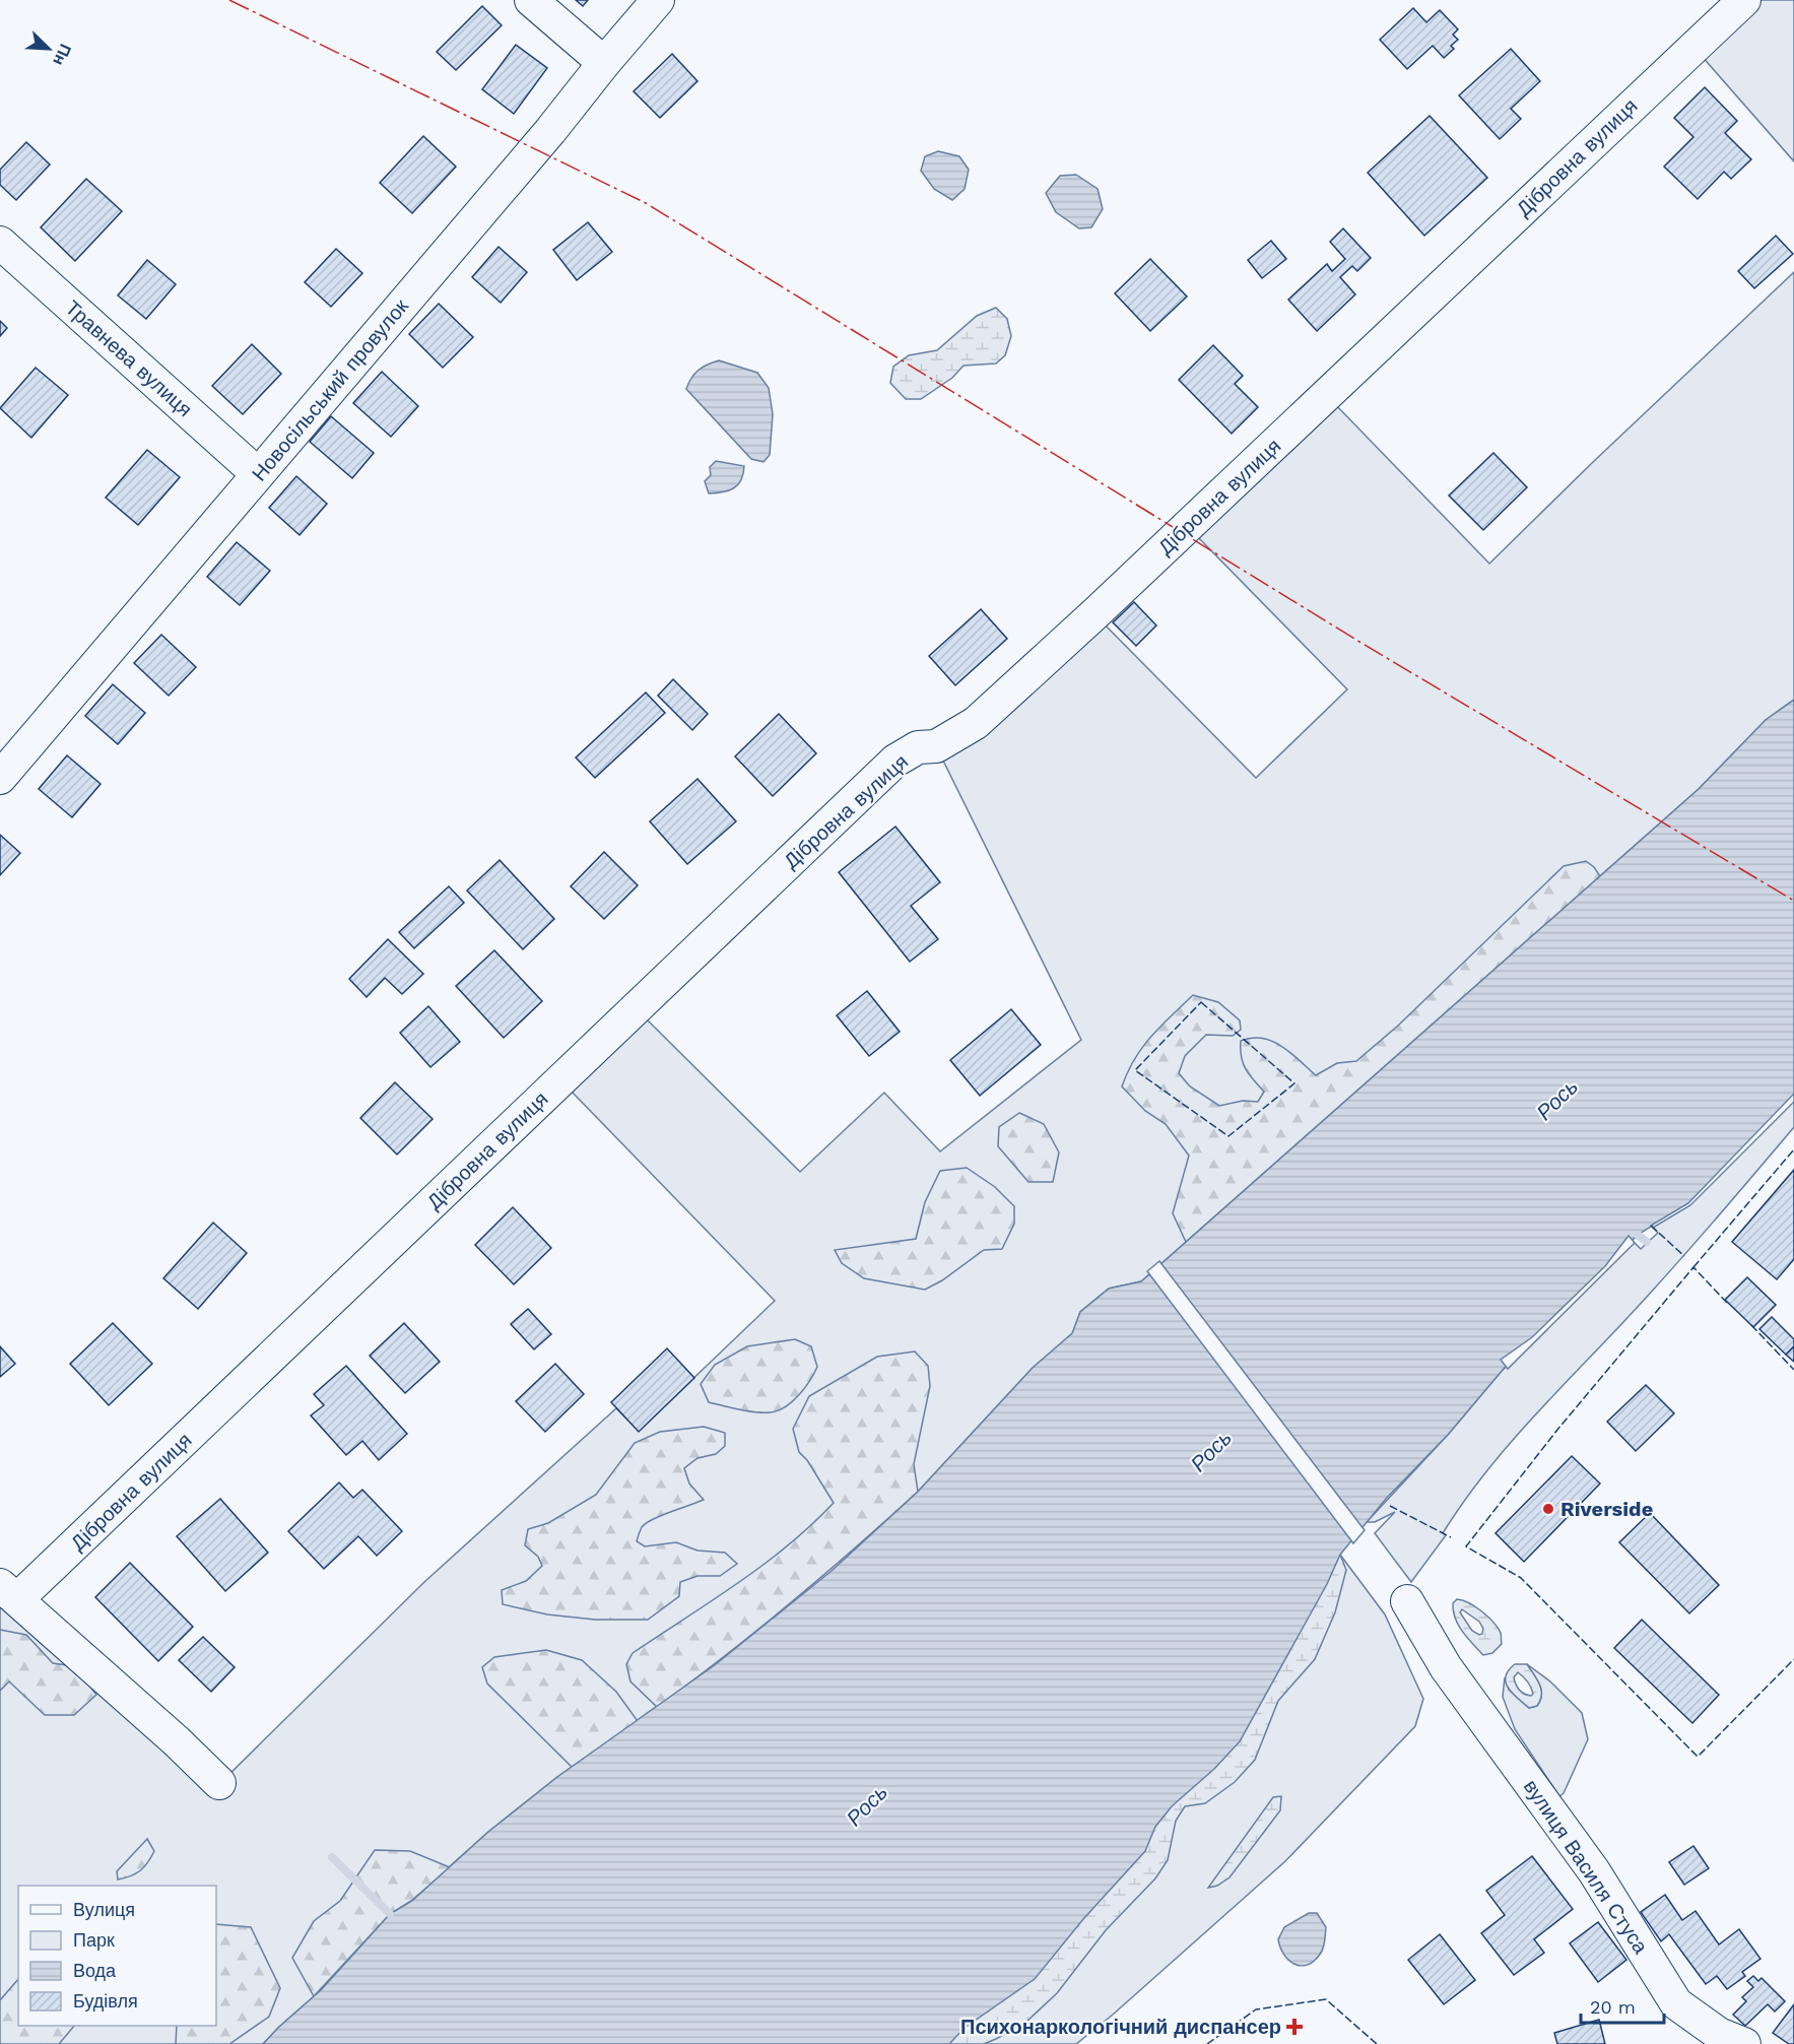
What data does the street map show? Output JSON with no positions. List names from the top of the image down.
{
  "streets": {
    "street": [
      "Дібровна вулиця",
      "Травнева вулиця",
      "Новосільський провулок",
      "вулиця Василя Стуса"
    ]
  },
  "crossings": [
    ["Травнева вулиця", "Новосільський провулок"]
  ],
  "water": ["Рось"],
  "places": {
    "other": ["Riverside"],
    "health": ["Психонаркологічний диспансер"]
  },
  "legend": [
    "Вулиця",
    "Парк",
    "Вода",
    "Будівля"
  ],
  "scale_bar": "20 m",
  "north": "bottom right"
}
